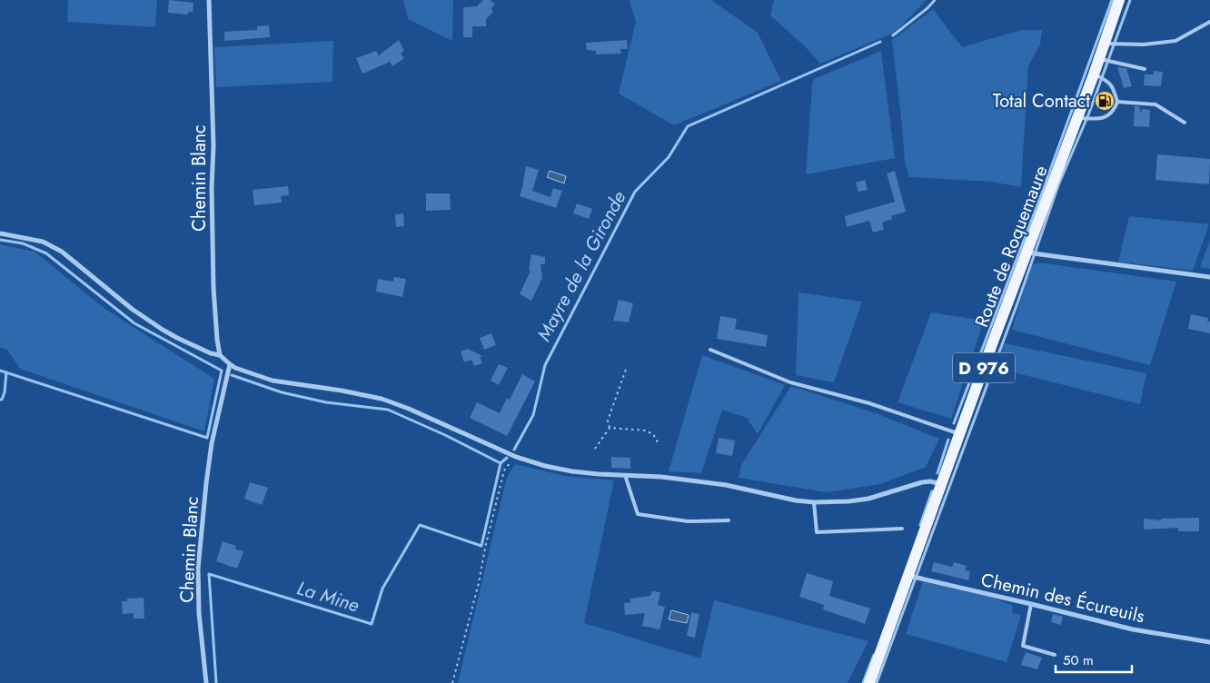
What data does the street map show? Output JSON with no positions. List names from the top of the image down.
{
  "streets": {
    "main road": ["Route de Roquemaure", "D 976"],
    "street": ["Chemin Blanc", "Chemin des Écureuils"]
  },
  "crossings": [
    ["Route de Roquemaure", "Chemin des Écureuils"]
  ],
  "water": ["Mayre de la Gironde", "La Mine"],
  "places": {
    "fuel station": ["Total Contact"]
  },
  "scale_bar": "50 m"
}
